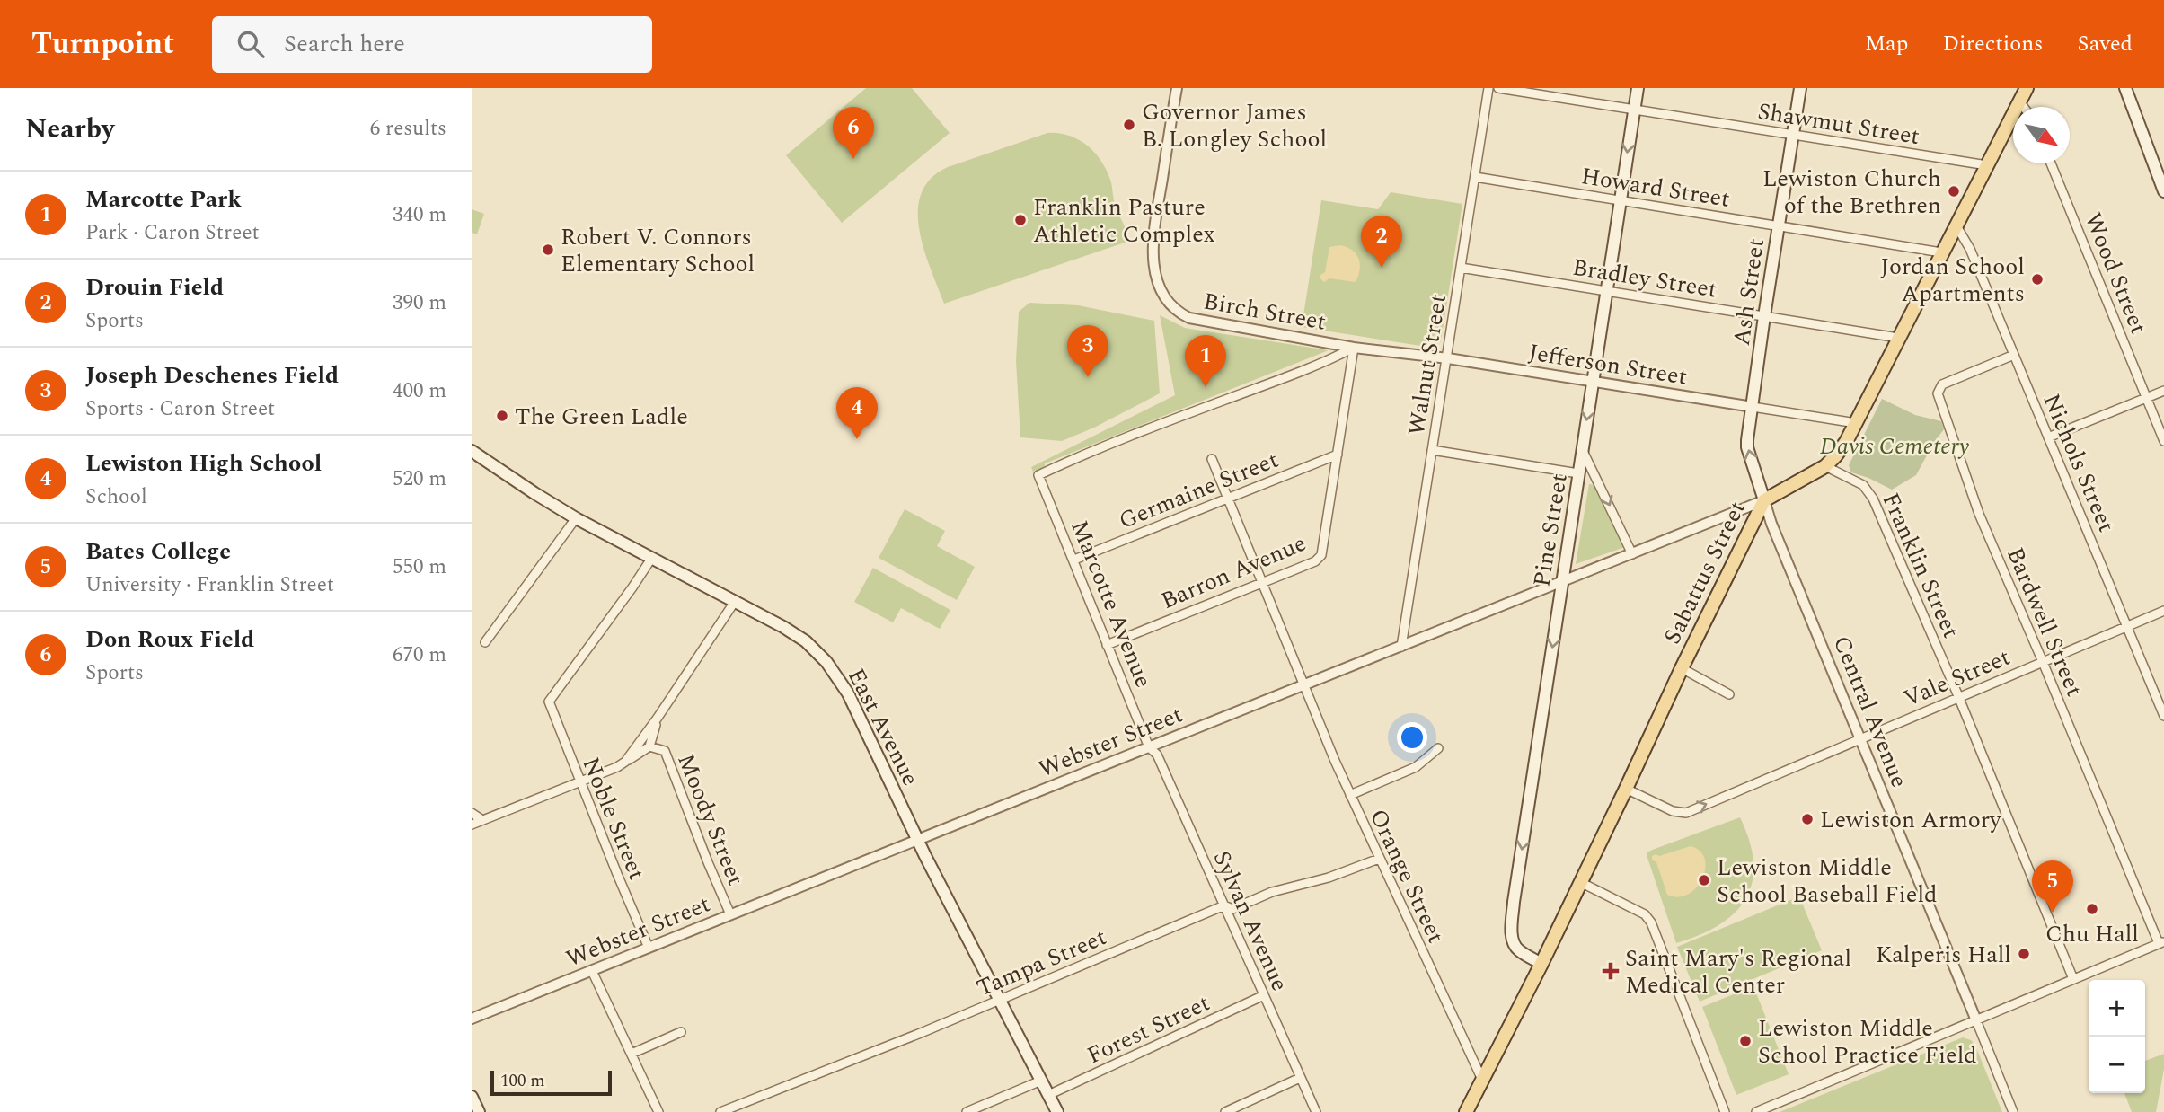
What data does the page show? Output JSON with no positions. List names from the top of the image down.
{
  "streets": {
    "main road": [
      "Ash Street",
      "Pine Street",
      "Sabattus Street",
      "East Avenue"
    ],
    "street": [
      "Shawmut Street",
      "Howard Street",
      "Wood Street",
      "Bradley Street",
      "Birch Street",
      "Jefferson Street",
      "Walnut Street",
      "Nichols Street",
      "Germaine Street",
      "Franklin Street",
      "Barron Avenue",
      "Marcotte Avenue",
      "Bardwell Street",
      "Vale Street",
      "Central Avenue",
      "Webster Street",
      "Noble Street",
      "Moody Street",
      "Orange Street",
      "Sylvan Avenue",
      "Tampa Street",
      "Forest Street"
    ]
  },
  "crossings": [
    ["Shawmut Street", "Ash Street"],
    ["Shawmut Street", "Pine Street"],
    ["Shawmut Street", "Sabattus Street"],
    ["Howard Street", "Ash Street"],
    ["Howard Street", "Walnut Street"],
    ["Howard Street", "Pine Street"],
    ["Howard Street", "Sabattus Street"],
    ["Bradley Street", "Ash Street"],
    ["Bradley Street", "Walnut Street"],
    ["Bradley Street", "Pine Street"],
    ["Bradley Street", "Sabattus Street"],
    ["Ash Street", "Jefferson Street"],
    ["Ash Street", "Sabattus Street"],
    ["Ash Street", "Central Avenue"],
    ["Ash Street", "Webster Street"],
    ["Birch Street", "Jefferson Street"],
    ["Birch Street", "Barron Avenue"],
    ["Birch Street", "Marcotte Avenue"],
    ["Jefferson Street", "Walnut Street"],
    ["Jefferson Street", "Pine Street"],
    ["Jefferson Street", "Barron Avenue"],
    ["Jefferson Street", "Sabattus Street"],
    ["Jefferson Street", "Marcotte Avenue"],
    ["Walnut Street", "Webster Street"],
    ["Nichols Street", "Sabattus Street"],
    ["Nichols Street", "Bardwell Street"],
    ["Nichols Street", "Vale Street"],
    ["Germaine Street", "Barron Avenue"],
    ["Germaine Street", "Marcotte Avenue"],
    ["Germaine Street", "Orange Street"],
    ["Pine Street", "Sabattus Street"],
    ["Pine Street", "Webster Street"],
    ["Franklin Street", "Sabattus Street"],
    ["Franklin Street", "Vale Street"],
    ["Barron Avenue", "Marcotte Avenue"],
    ["Barron Avenue", "Orange Street"],
    ["Sabattus Street", "Vale Street"],
    ["Sabattus Street", "Central Avenue"],
    ["Sabattus Street", "Webster Street"],
    ["Sabattus Street", "Orange Street"],
    ["Marcotte Avenue", "Webster Street"],
    ["Marcotte Avenue", "Sylvan Avenue"],
    ["Bardwell Street", "Vale Street"],
    ["Vale Street", "Central Avenue"],
    ["Central Avenue", "Webster Street"],
    ["East Avenue", "Webster Street"],
    ["East Avenue", "Noble Street"],
    ["East Avenue", "Tampa Street"],
    ["East Avenue", "Forest Street"],
    ["Webster Street", "Noble Street"],
    ["Webster Street", "Moody Street"],
    ["Webster Street", "Orange Street"],
    ["Webster Street", "Sylvan Avenue"],
    ["Orange Street", "Tampa Street"],
    ["Sylvan Avenue", "Tampa Street"],
    ["Sylvan Avenue", "Forest Street"]
  ],
  "one_way": ["Pine Street", "Vale Street"],
  "parks": ["Davis Cemetery"],
  "places": {
    "other": [
      "Governor James B. Longley School",
      "Lewiston Church of the Brethren",
      "Franklin Pasture Athletic Complex",
      "Robert V. Connors Elementary School",
      "Jordan School Apartments",
      "The Green Ladle",
      "Lewiston Armory",
      "Lewiston Middle School Baseball Field",
      "Chu Hall",
      "Kalperis Hall",
      "Lewiston Middle School Practice Field"
    ],
    "health": ["Saint Mary's Regional Medical Center"]
  },
  "scale_bar": "100 m",
  "north": "bottom right",
  "page": {
    "header": "Turnpoint",
    "search": "Search here",
    "nav": ["Map", "Directions", "Saved"],
    "heading": ["Nearby", "6 results"],
    "pins": [
      "6",
      "2",
      "3",
      "1",
      "4",
      "5"
    ],
    "list": [
      {
        "mark": "1",
        "name": "Marcotte Park",
        "note": "Park · Caron Street",
        "value": "340 m"
      },
      {
        "mark": "2",
        "name": "Drouin Field",
        "note": "Sports",
        "value": "390 m"
      },
      {
        "mark": "3",
        "name": "Joseph Deschenes Field",
        "note": "Sports · Caron Street",
        "value": "400 m"
      },
      {
        "mark": "4",
        "name": "Lewiston High School",
        "note": "School",
        "value": "520 m"
      },
      {
        "mark": "5",
        "name": "Bates College",
        "note": "University · Franklin Street",
        "value": "550 m"
      },
      {
        "mark": "6",
        "name": "Don Roux Field",
        "note": "Sports",
        "value": "670 m"
      }
    ],
    "map_buttons": ["+", "−"],
    "scale": "100 m"
  }
}
